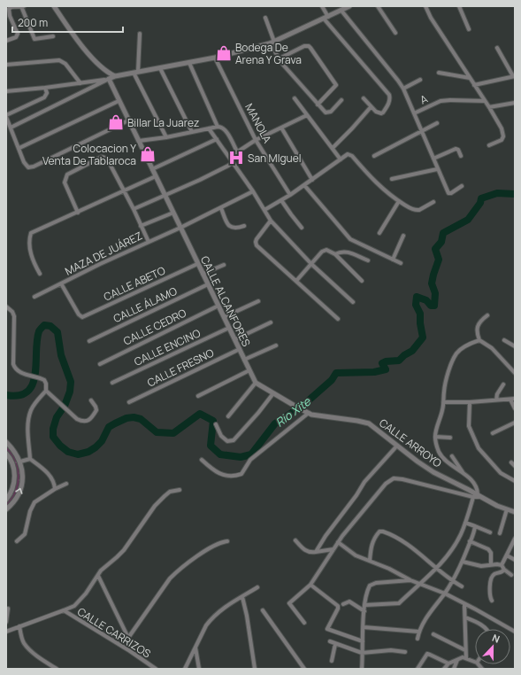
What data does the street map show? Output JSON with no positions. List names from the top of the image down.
{
  "streets": {
    "street": [
      "A",
      "MANOLA",
      "MAZA DE JUÁREZ",
      "CALLE ABETO",
      "CALLE ALCANFORES",
      "CALLE ÁLAMO",
      "CALLE CEDRO",
      "CALLE ENCINO",
      "CALLE FRESNO",
      "CALLE ARROYO",
      "CALLE CARRIZOS"
    ]
  },
  "crossings": [
    ["MAZA DE JUÁREZ", "CALLE ABETO"],
    ["MAZA DE JUÁREZ", "CALLE ALCANFORES"],
    ["CALLE ABETO", "CALLE ALCANFORES"],
    ["CALLE ALCANFORES", "CALLE ÁLAMO"],
    ["CALLE ALCANFORES", "CALLE CEDRO"],
    ["CALLE ALCANFORES", "CALLE ENCINO"],
    ["CALLE ALCANFORES", "CALLE FRESNO"],
    ["CALLE ALCANFORES", "CALLE ARROYO"]
  ],
  "water": ["Rio Xite"],
  "places": {
    "shop": ["Bodega De Arena Y Grava", "Billar La Juarez", "Colocacion Y Venta De Tablaroca"],
    "hospital": ["San MIguel"]
  },
  "scale_bar": "200 m",
  "north": "top"
}
